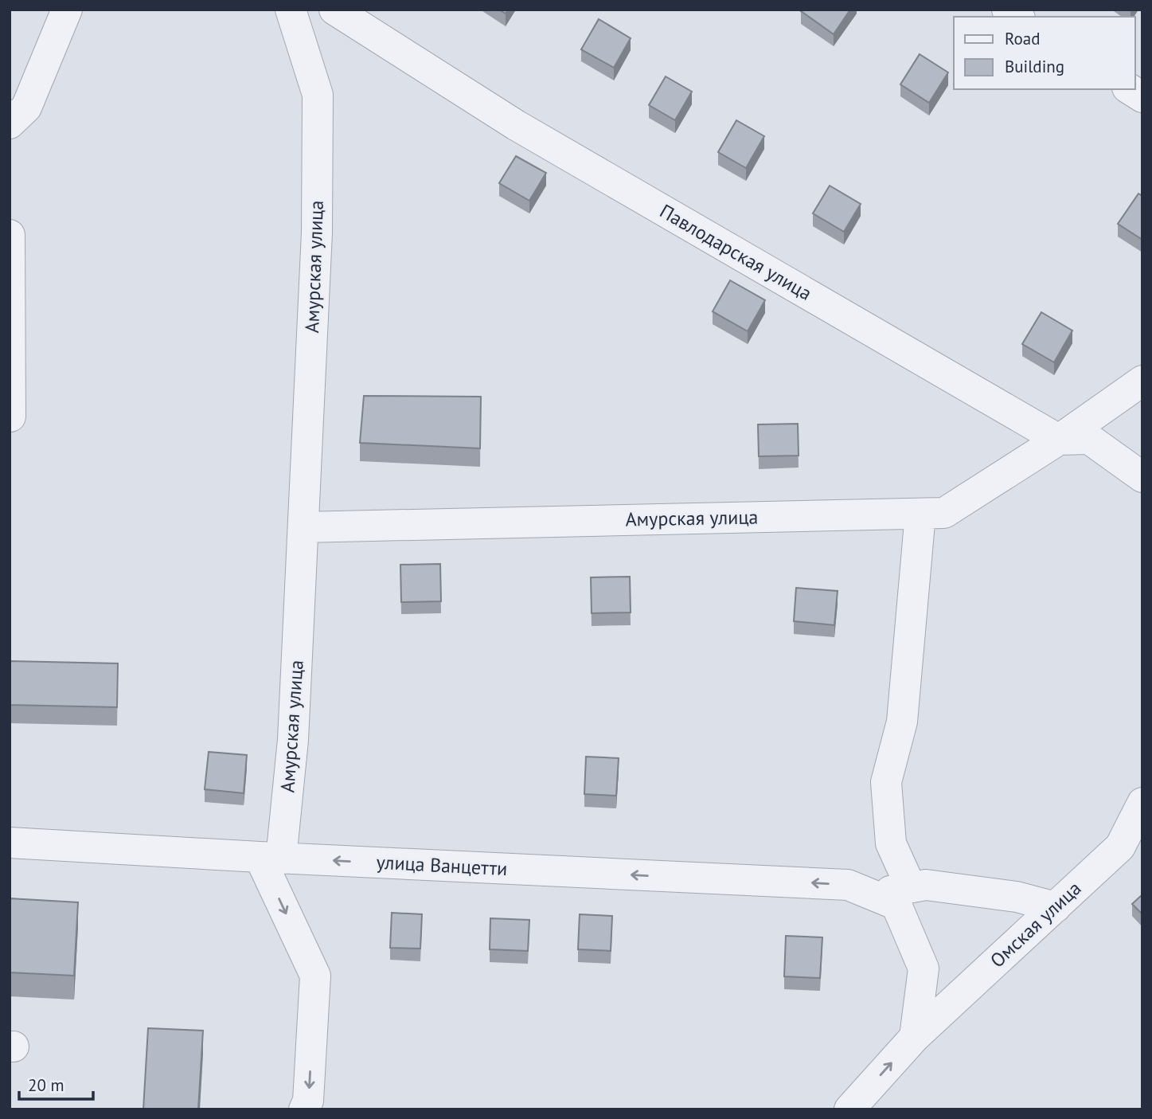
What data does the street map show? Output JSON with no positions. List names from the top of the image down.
{
  "streets": {
    "street": [
      "Павлодарская улица",
      "Амурская улица",
      "улица Ванцетти",
      "Омская улица"
    ]
  },
  "crossings": [
    ["Павлодарская улица", "Амурская улица"],
    ["Амурская улица", "улица Ванцетти"]
  ],
  "one_way": ["улица Ванцетти"],
  "legend": ["Road", "Building"],
  "scale_bar": "20 m"
}
